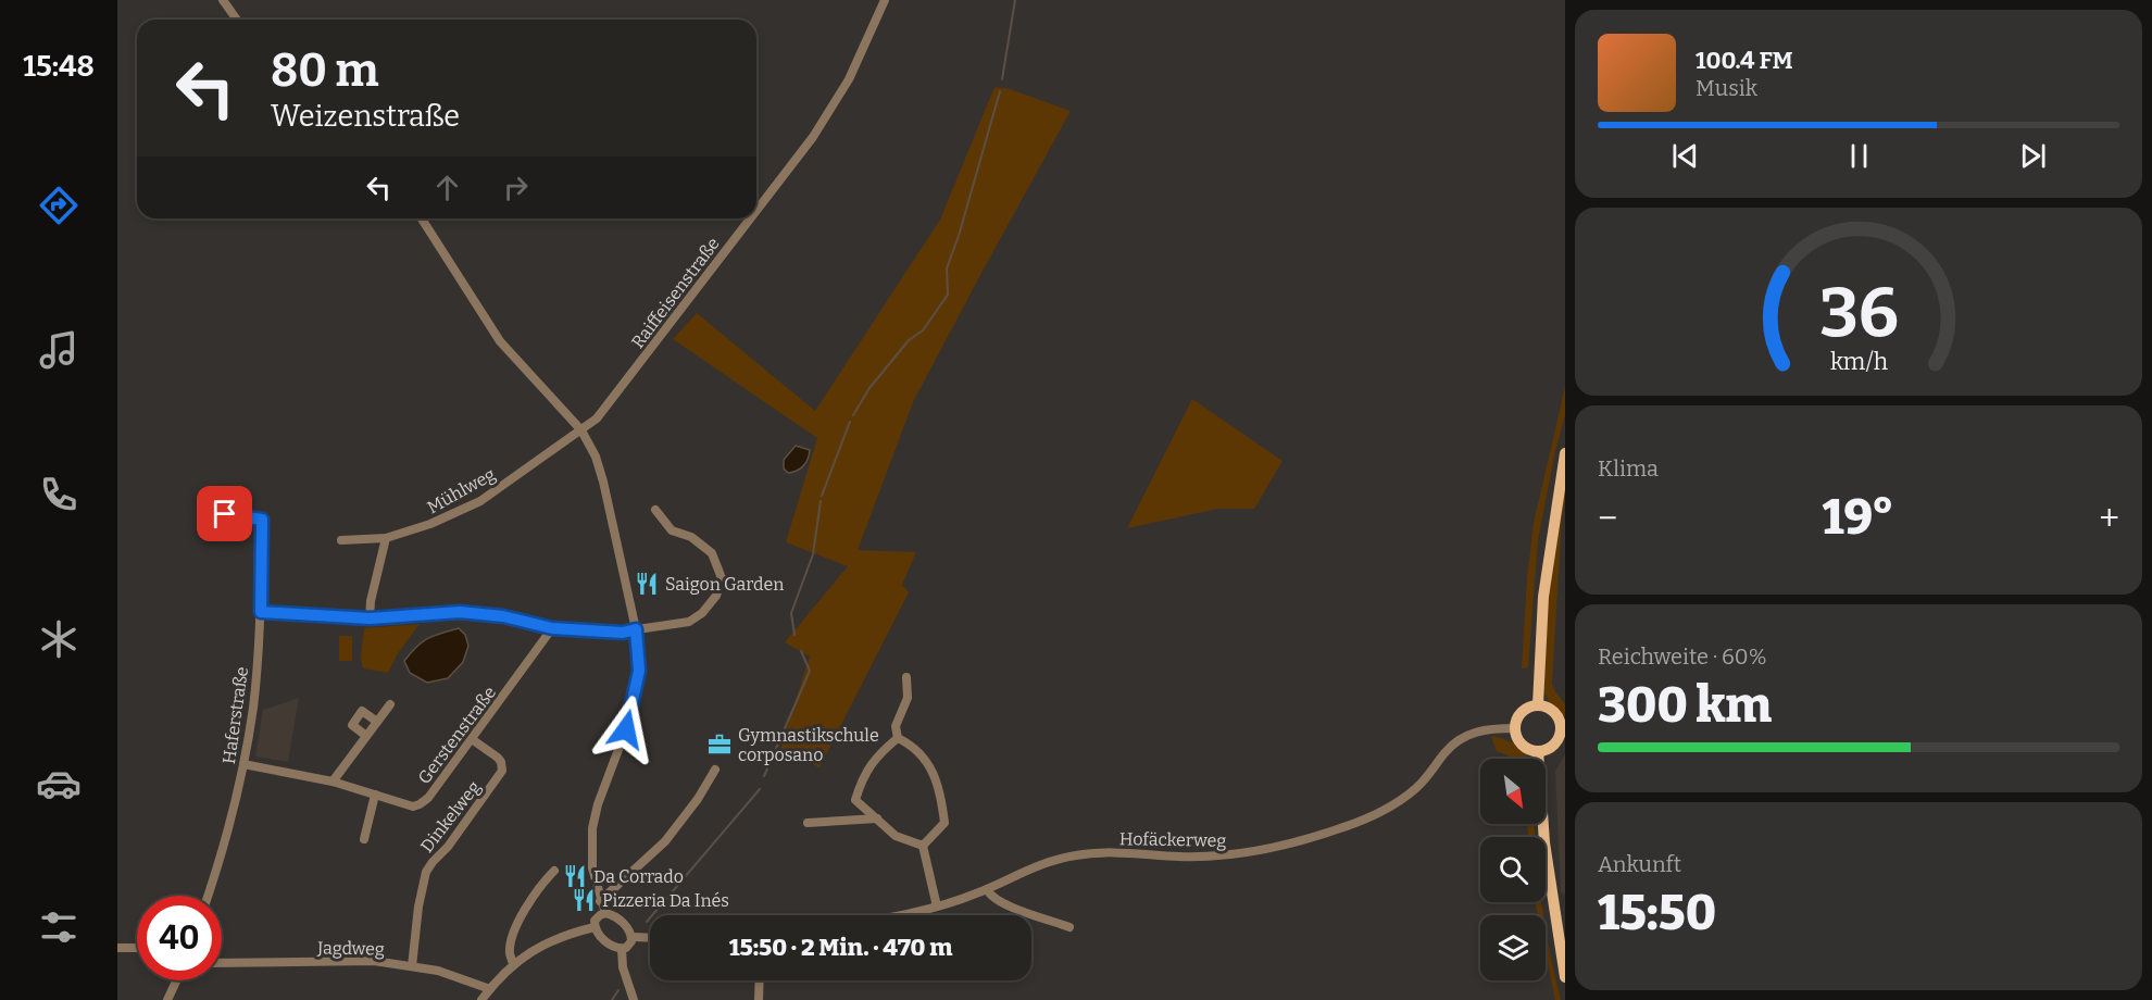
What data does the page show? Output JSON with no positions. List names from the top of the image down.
{
  "streets": {
    "street": [
      "Raiffeisenstraße",
      "Mühlweg",
      "Haferstraße",
      "Gerstenstraße",
      "Dinkelweg",
      "Hofäckerweg",
      "Jagdweg"
    ]
  },
  "crossings": [
    ["Raiffeisenstraße", "Mühlweg"],
    ["Haferstraße", "Gerstenstraße"],
    ["Gerstenstraße", "Dinkelweg"],
    ["Dinkelweg", "Jagdweg"]
  ],
  "places": {
    "restaurant": ["Saigon Garden", "Da Corrado", "Pizzeria Da Inés"],
    "office": ["Gymnastikschule corposano"]
  },
  "north": "bottom right",
  "page": {
    "tabs": "15:48",
    "turn": ["80 m", "Weizenstraße"],
    "song": ["100.4 FM", "Musik"],
    "tile": [
      "Klima",
      ["Reichweite · 60%", "300 km"],
      ["Ankunft", "15:50"]
    ],
    "heat": ["−", "19°", "+"],
    "limit": "40",
    "trip": "15:50 · 2 Min. · 470 m",
    "gauge": ["36", "km/h"]
  }
}
